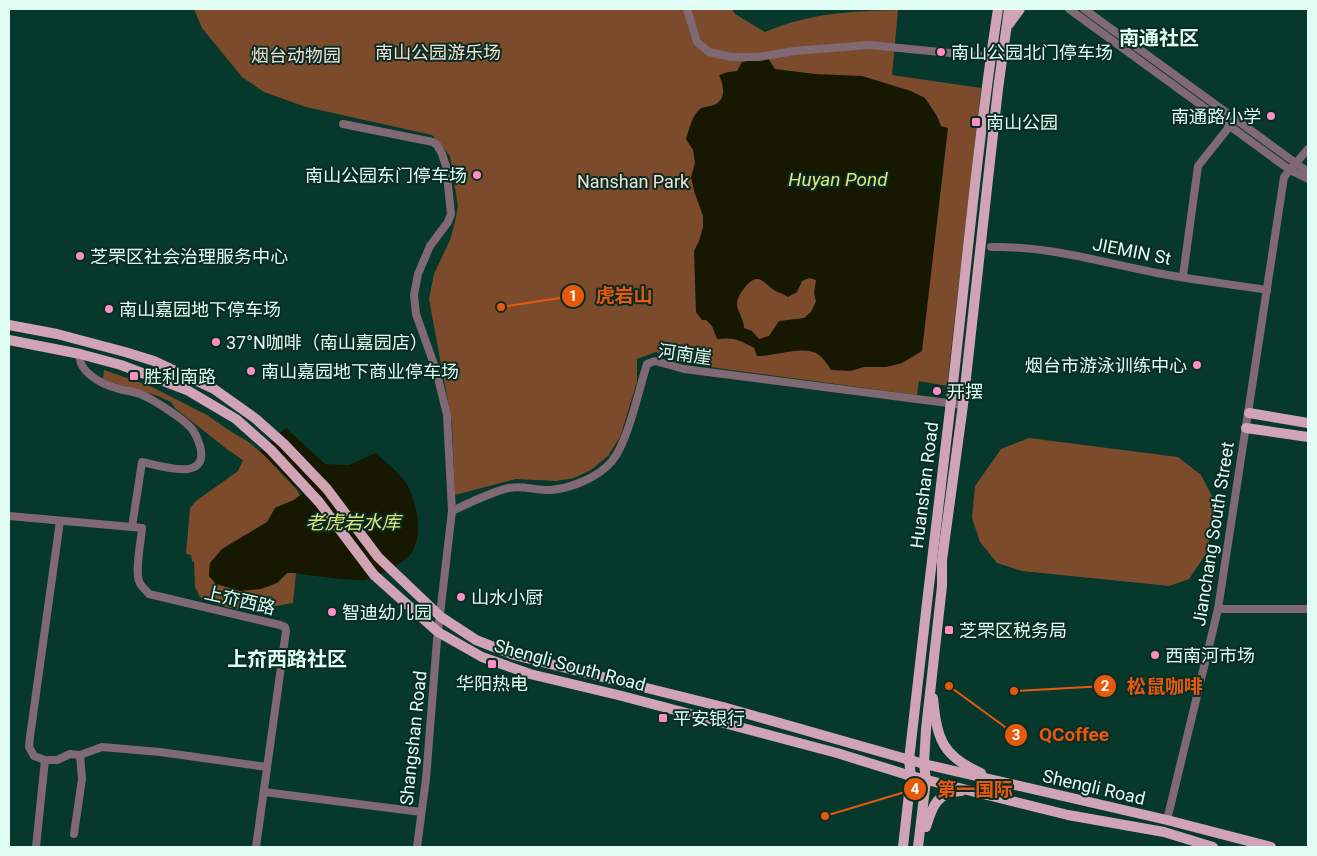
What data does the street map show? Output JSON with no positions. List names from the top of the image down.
{
  "streets": {
    "main road": ["Huanshan Road", "Shengli South Road", "Shengli Road"],
    "street": [
      "JIEMIN St",
      "河南崖",
      "Jianchang South Street",
      "上夼西路",
      "Shangshan Road"
    ]
  },
  "crossings": [
    ["河南崖", "Huanshan Road"],
    ["河南崖", "Shangshan Road"],
    ["Huanshan Road", "Shengli South Road"],
    ["Huanshan Road", "Shengli Road"],
    ["Jianchang South Street", "Shengli Road"],
    ["Shengli South Road", "Shangshan Road"],
    ["Shengli South Road", "Shengli Road"]
  ],
  "districts": ["南通社区", "上夼西路社区"],
  "water": ["Huyan Pond", "老虎岩水库"],
  "parks": ["南山公园游乐场", "烟台动物园", "Nanshan Park"],
  "places": {
    "other": [
      "南山公园北门停车场",
      "南通路小学",
      "南山公园东门停车场",
      "芝罘区社会治理服务中心",
      "虎岩山",
      "南山嘉园地下停车场",
      "37°N咖啡（南山嘉园店）",
      "烟台市游泳训练中心",
      "南山嘉园地下商业停车场",
      "开摆",
      "山水小厨",
      "智迪幼儿园",
      "西南河市场",
      "QCoffee",
      "松鼠咖啡",
      "第一国际"
    ],
    "transit": [
      "南山公园",
      "胜利南路",
      "芝罘区税务局",
      "华阳热电",
      "平安银行"
    ]
  }
}
